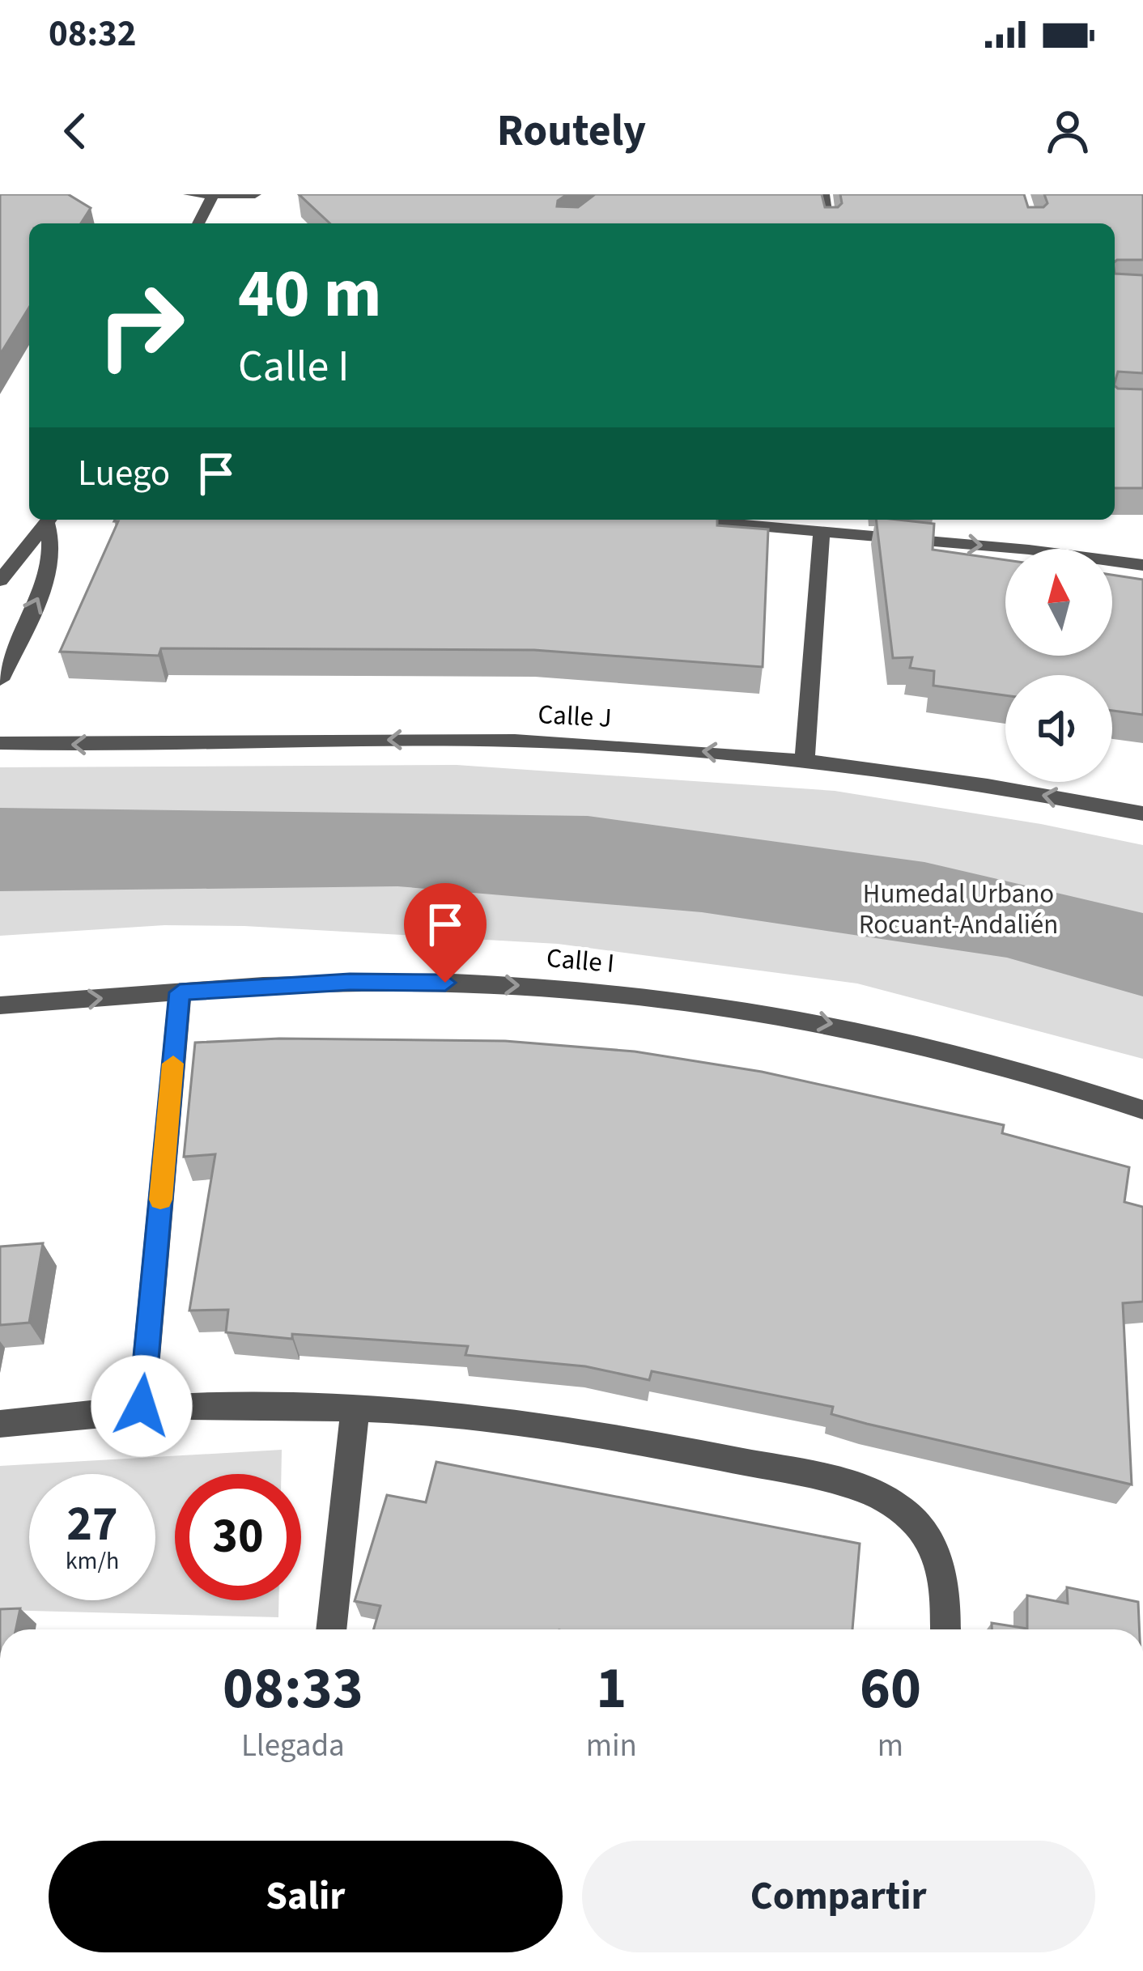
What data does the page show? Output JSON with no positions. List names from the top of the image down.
{
  "streets": {
    "street": ["Calle J", "Calle I"]
  },
  "one_way": ["Calle J", "Calle I"],
  "parks": ["Humedal Urbano Rocuant-Andalién"],
  "north": "top",
  "page": {
    "status": "08:32",
    "header": "Routely",
    "turn": ["40 m", "Calle I"],
    "then": "Luego",
    "speed": "27 km/h",
    "limit": "30",
    "eta": [
      "08:33",
      "Llegada",
      "1",
      "min",
      "60",
      "m"
    ],
    "buttons": ["Salir", "Compartir"]
  }
}
